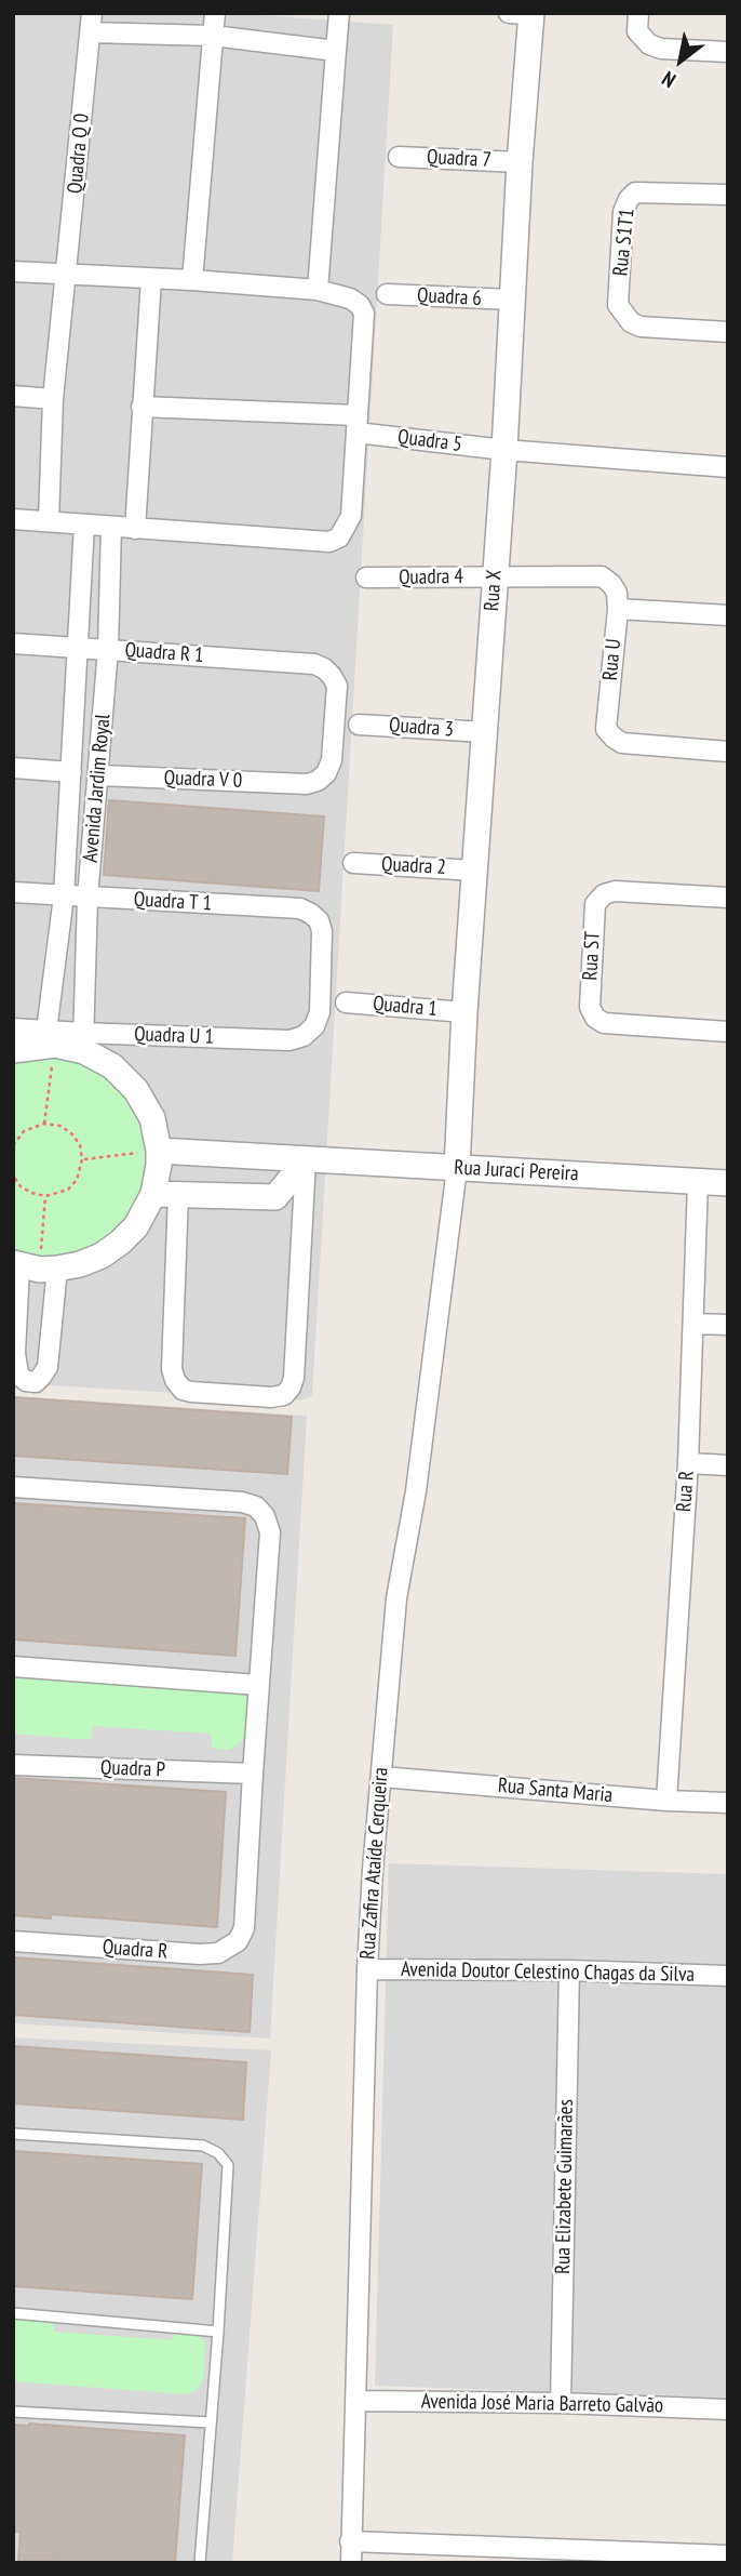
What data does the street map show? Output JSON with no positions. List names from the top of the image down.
{
  "streets": {
    "street": [
      "Quadra Q 0",
      "Quadra 7",
      "Rua S1T1",
      "Quadra 6",
      "Quadra 5",
      "Quadra 4",
      "Rua X",
      "Quadra R 1",
      "Rua U",
      "Quadra 3",
      "Quadra V 0",
      "Avenida Jardim Royal",
      "Quadra 2",
      "Quadra T 1",
      "Rua ST",
      "Quadra 1",
      "Quadra U 1",
      "Rua Juraci Pereira",
      "Rua R",
      "Quadra P",
      "Rua Santa Maria",
      "Rua Zafira Ataíde Cerqueira",
      "Quadra R",
      "Avenida Doutor Celestino Chagas da Silva",
      "Rua Elizabete Guimarães",
      "Avenida José Maria Barreto Galvão"
    ]
  },
  "crossings": [
    ["Quadra 7", "Rua X"],
    ["Quadra 6", "Rua X"],
    ["Quadra 5", "Rua X"],
    ["Quadra 4", "Rua X"],
    ["Quadra 4", "Rua U"],
    ["Rua X", "Rua U"],
    ["Rua X", "Quadra 3"],
    ["Rua X", "Quadra 2"],
    ["Rua X", "Quadra 1"],
    ["Rua X", "Rua Juraci Pereira"],
    ["Rua X", "Rua Zafira Ataíde Cerqueira"],
    ["Quadra R 1", "Quadra V 0"],
    ["Quadra R 1", "Avenida Jardim Royal"],
    ["Quadra V 0", "Avenida Jardim Royal"],
    ["Avenida Jardim Royal", "Quadra T 1"],
    ["Avenida Jardim Royal", "Quadra U 1"],
    ["Quadra T 1", "Quadra U 1"],
    ["Rua Juraci Pereira", "Rua R"],
    ["Rua Juraci Pereira", "Rua Zafira Ataíde Cerqueira"],
    ["Rua R", "Rua Santa Maria"],
    ["Quadra P", "Quadra R"],
    ["Rua Santa Maria", "Rua Zafira Ataíde Cerqueira"],
    ["Rua Zafira Ataíde Cerqueira", "Avenida Doutor Celestino Chagas da Silva"],
    ["Rua Zafira Ataíde Cerqueira", "Avenida José Maria Barreto Galvão"],
    ["Avenida Doutor Celestino Chagas da Silva", "Rua Elizabete Guimarães"],
    ["Rua Elizabete Guimarães", "Avenida José Maria Barreto Galvão"]
  ],
  "north": "bottom left"
}
